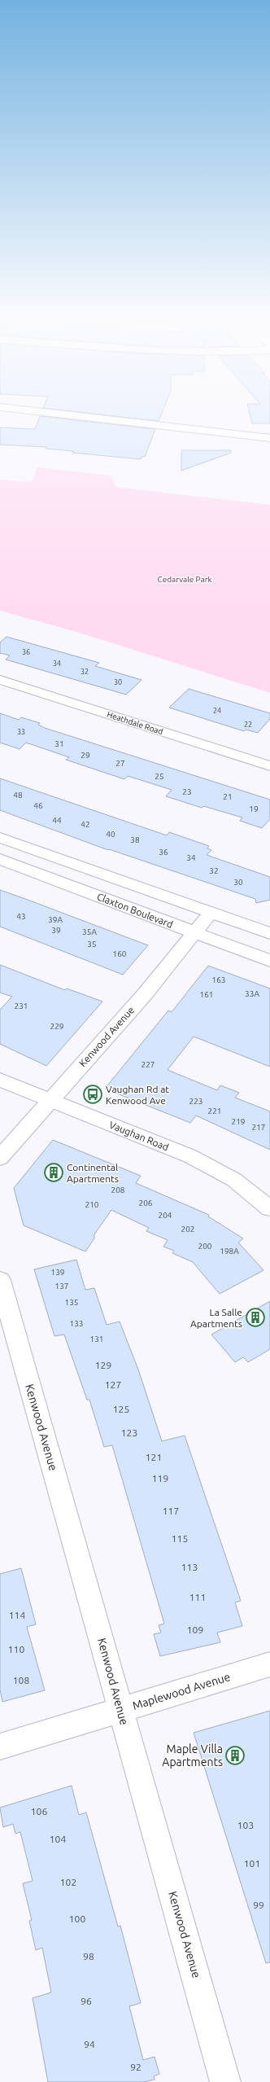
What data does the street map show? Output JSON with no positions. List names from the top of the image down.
{
  "streets": {
    "street": [
      "Heathdale Road",
      "Claxton Boulevard",
      "Kenwood Avenue",
      "Vaughan Road",
      "Maplewood Avenue"
    ]
  },
  "crossings": [
    ["Claxton Boulevard", "Kenwood Avenue"],
    ["Kenwood Avenue", "Vaughan Road"],
    ["Kenwood Avenue", "Maplewood Avenue"]
  ],
  "parks": ["Cedarvale Park"],
  "places": {
    "bus stop": ["Vaughan Rd at Kenwood Ave"],
    "building": ["Continental Apartments", "La Salle Apartments", "Maple Villa Apartments"]
  },
  "house_numbers": [
    "36",
    "34",
    "32",
    "30",
    "24",
    "22",
    "33",
    "31",
    "29",
    "27",
    "25",
    "23",
    "48",
    "21",
    "46",
    "19",
    "44",
    "42",
    "40",
    "38",
    "36",
    "34",
    "32",
    "30",
    "43",
    "39A",
    "39",
    "35A",
    "35",
    "160",
    "163",
    "33A",
    "161",
    "231",
    "229",
    "227",
    "223",
    "221",
    "219",
    "217",
    "208",
    "206",
    "210",
    "204",
    "202",
    "200",
    "198A",
    "139",
    "137",
    "135",
    "133",
    "131",
    "129",
    "127",
    "125",
    "123",
    "121",
    "119",
    "117",
    "115",
    "113",
    "111",
    "114",
    "109",
    "110",
    "108",
    "106",
    "103",
    "104",
    "101",
    "102",
    "99",
    "100",
    "98",
    "96",
    "94",
    "92"
  ]
}
